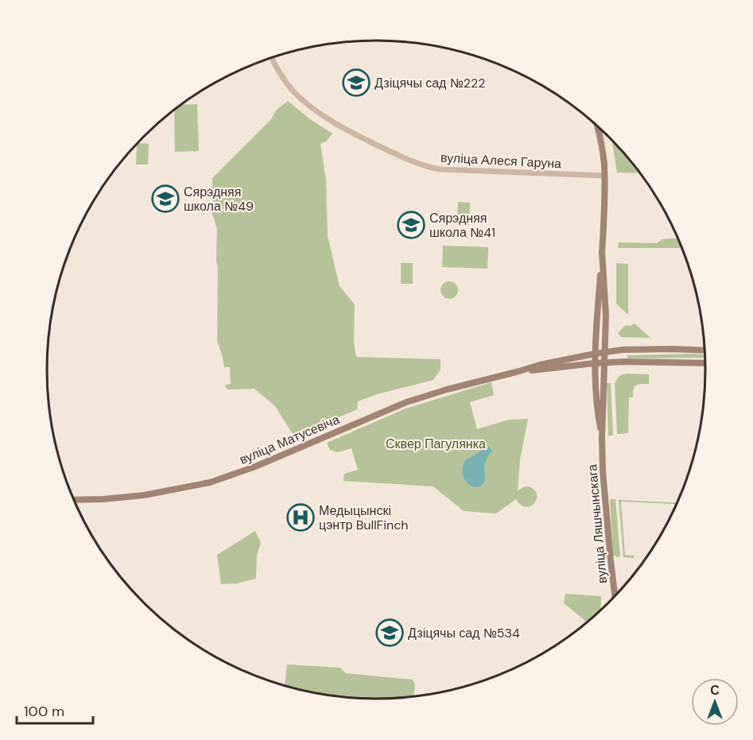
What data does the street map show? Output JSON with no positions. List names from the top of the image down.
{
  "streets": {
    "main road": ["вуліца Матусевіча", "вуліца Ляшчынскага"],
    "street": ["вуліца Алеся Гаруна"]
  },
  "crossings": [
    ["вуліца Матусевіча", "вуліца Ляшчынскага"]
  ],
  "parks": ["Сквер Пагулянка"],
  "places": {
    "school or university": [
      "Дзіцячы сад №222",
      "Сярэдняя школа №49",
      "Сярэдняя школа №41",
      "Дзіцячы сад №534"
    ],
    "hospital": ["Медыцынскі цэнтр BullFinch"]
  },
  "scale_bar": "100 m",
  "north": "top"
}
